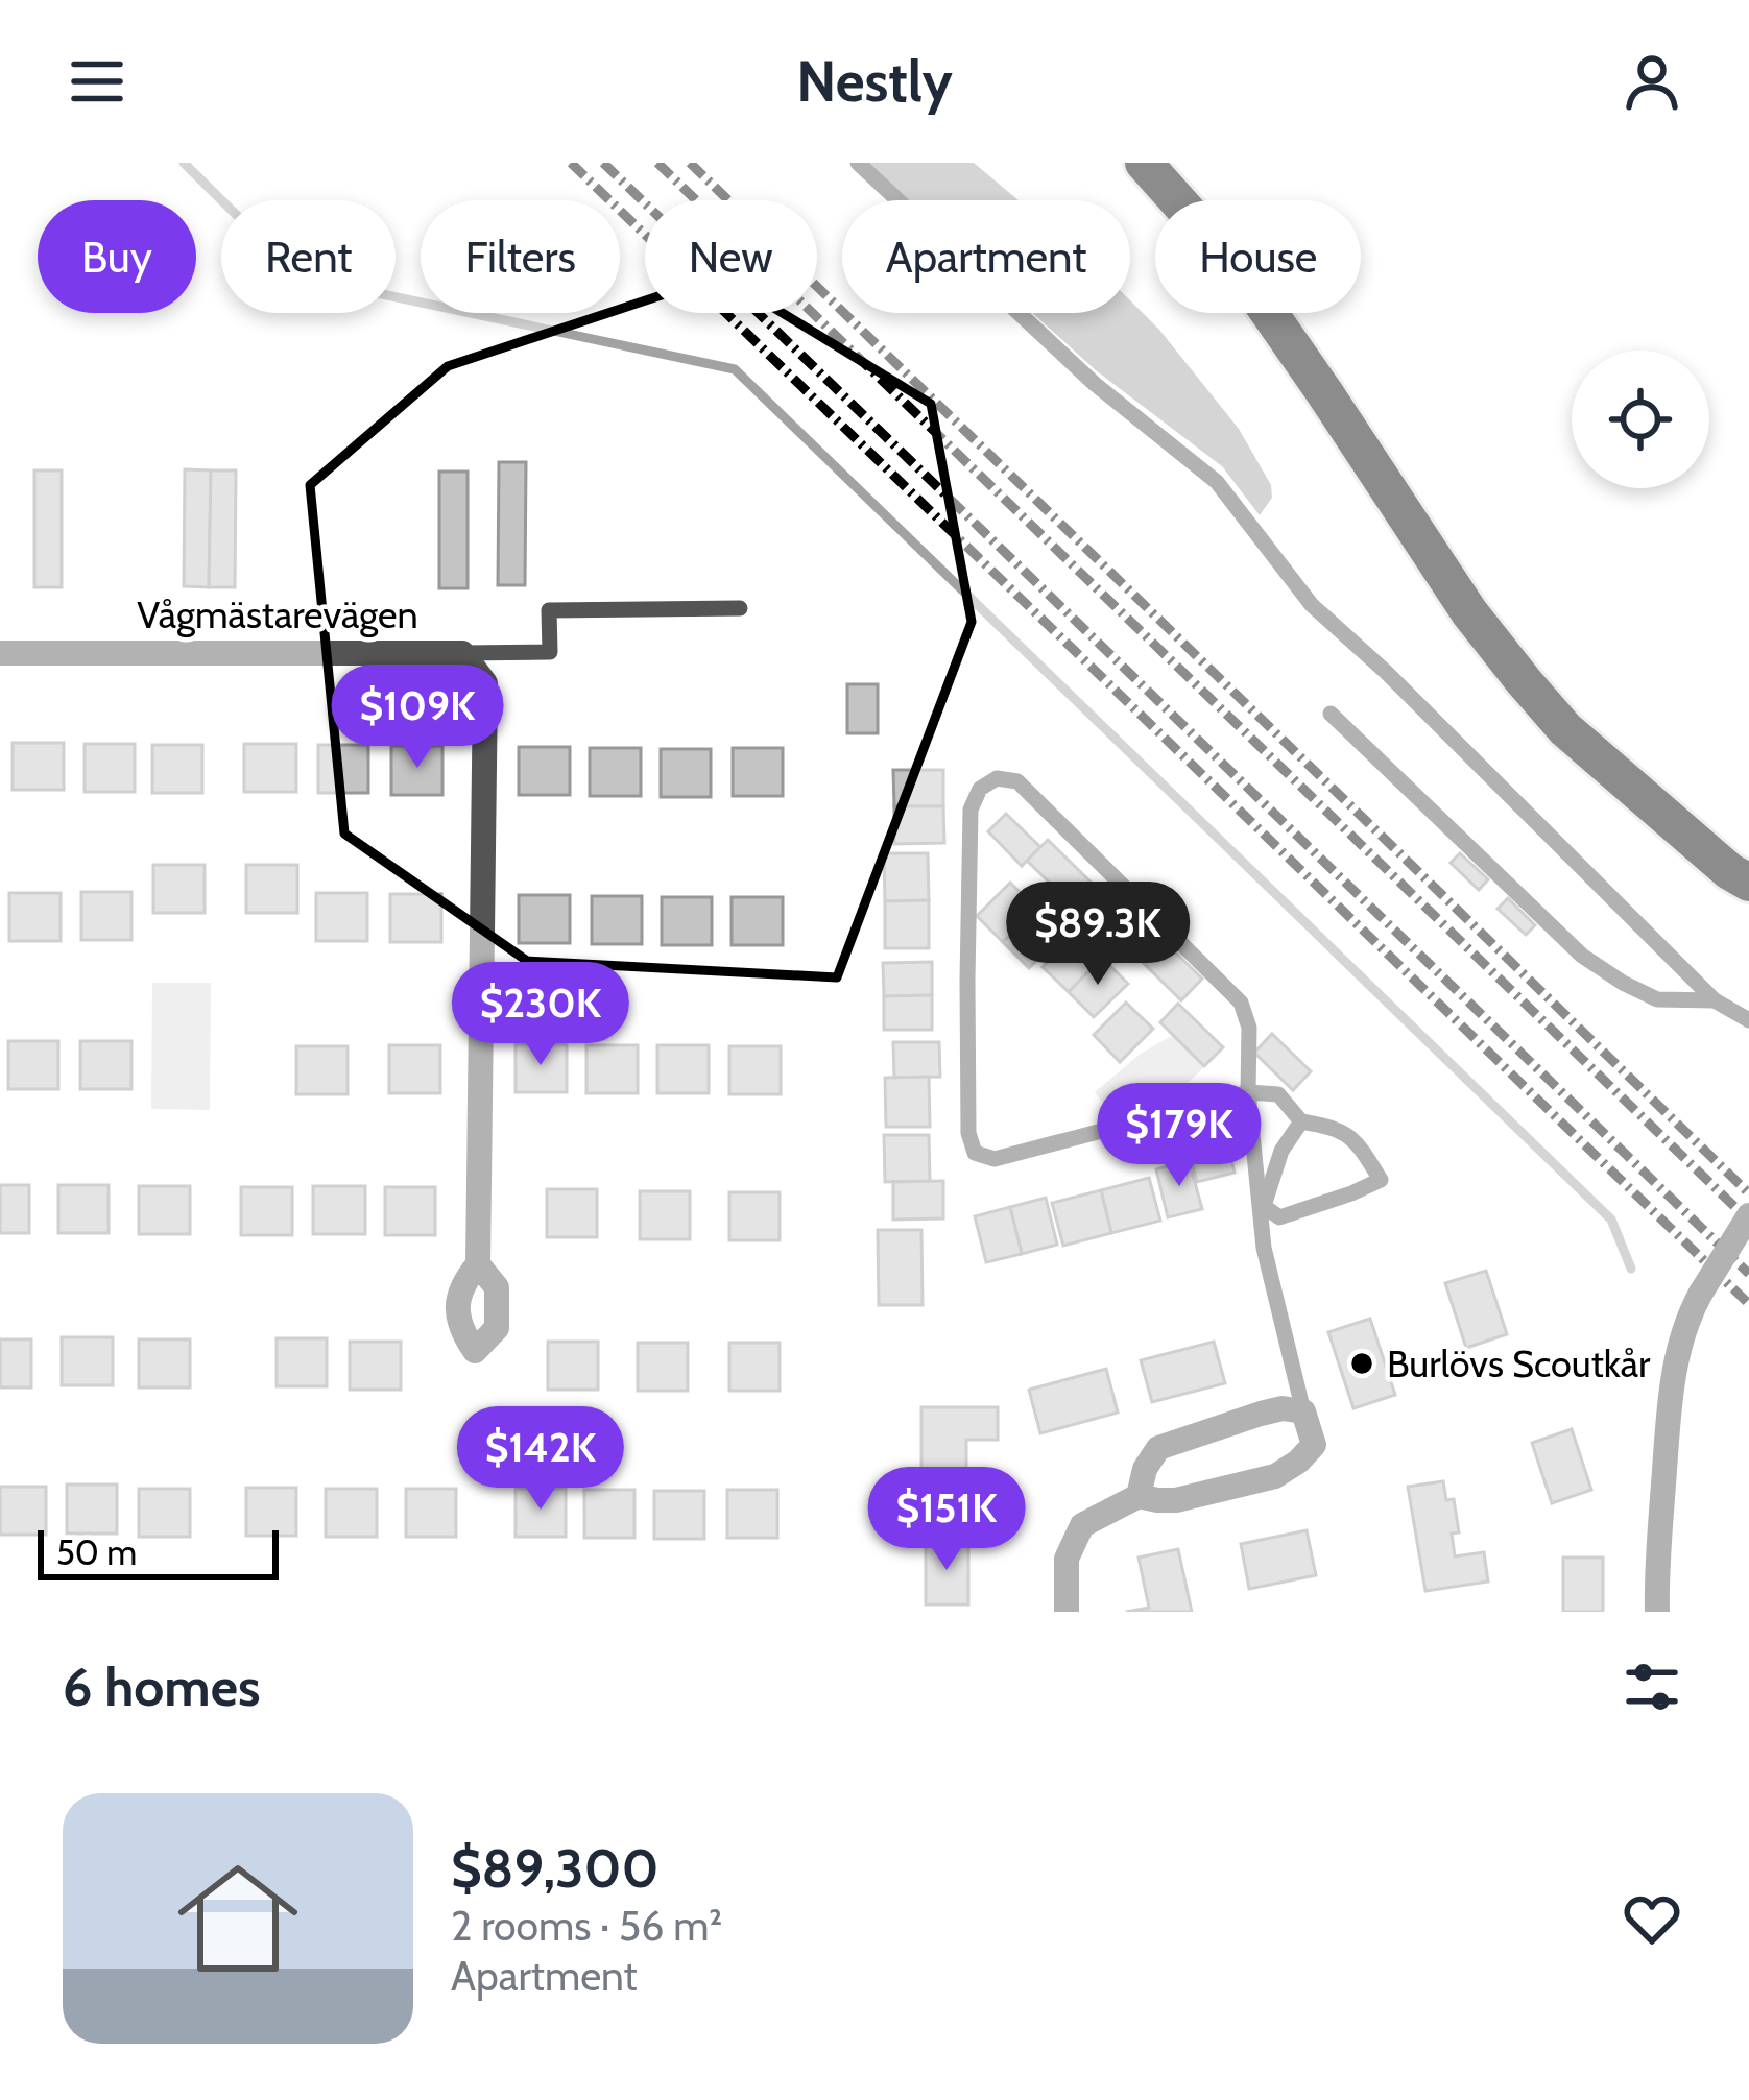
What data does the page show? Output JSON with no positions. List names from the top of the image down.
{
  "streets": {
    "street": ["Vågmästarevägen"]
  },
  "places": ["Burlövs Scoutkår"],
  "scale_bar": "50 m",
  "page": {
    "header": "Nestly",
    "chip": [
      "Buy",
      "Rent",
      "Filters",
      "New",
      "Apartment",
      "House"
    ],
    "price": [
      "$109K",
      "$89.3K",
      "$230K",
      "$179K",
      "$142K",
      "$151K"
    ],
    "scale": "50 m",
    "heading": "6 homes",
    "list": [
      {
        "name": "$89,300",
        "note": "2 rooms · 56 m² · Apartment"
      }
    ]
  }
}
